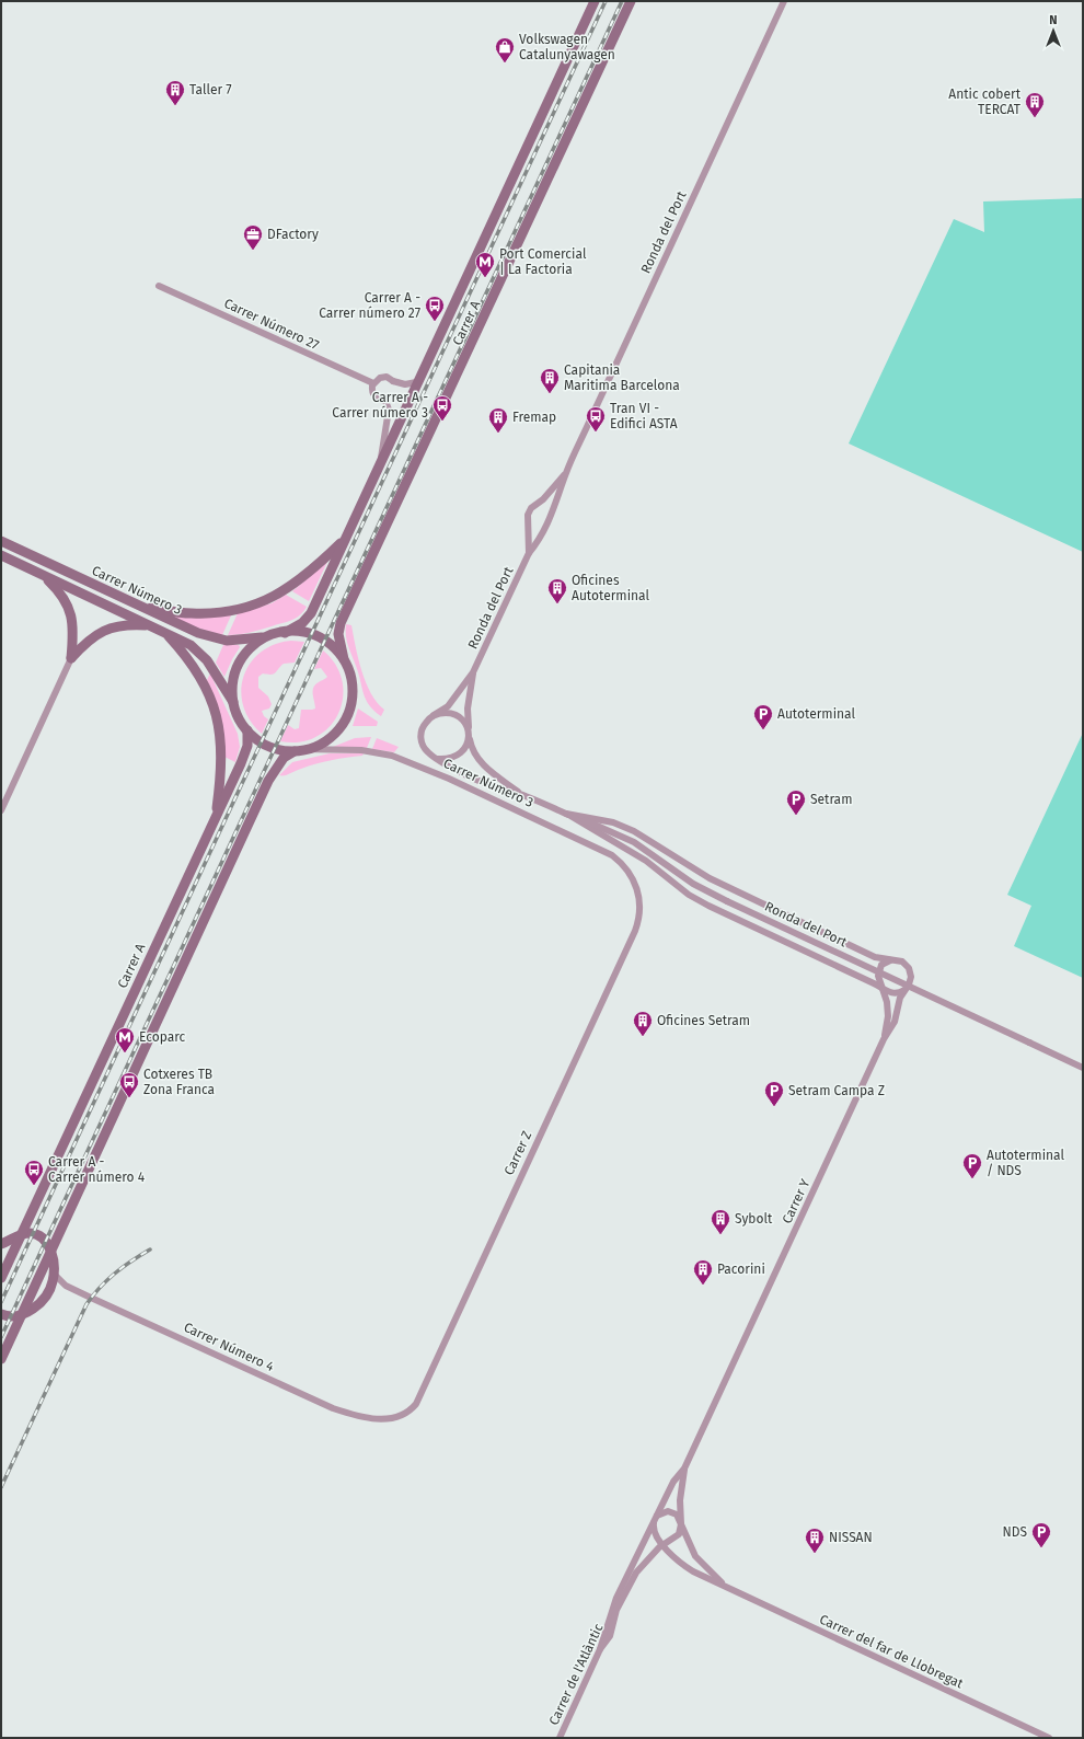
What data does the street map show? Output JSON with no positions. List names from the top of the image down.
{
  "streets": {
    "main road": ["Carrer A", "Carrer Número 3"],
    "street": [
      "Ronda del Port",
      "Carrer Número 27",
      "Carrer Z",
      "Carrer Y",
      "Carrer Número 4",
      "Carrer del far de Llobregat",
      "Carrer de l'Atlàntic"
    ]
  },
  "crossings": [
    ["Ronda del Port", "Carrer Número 3"],
    ["Carrer A", "Carrer Número 3"],
    ["Carrer Número 3", "Carrer Z"],
    ["Carrer Z", "Carrer Número 4"],
    ["Carrer del far de Llobregat", "Carrer de l'Atlàntic"]
  ],
  "places": {
    "shop": ["Volkswagen Catalunyawagen"],
    "building": [
      "Taller 7",
      "Antic cobert TERCAT",
      "Capitania Maritima Barcelona",
      "Fremap",
      "Oficines Autoterminal",
      "Oficines Setram",
      "Sybolt",
      "Pacorini",
      "NISSAN"
    ],
    "office": ["DFactory"],
    "metro station": ["Port Comercial | La Factoria", "Ecoparc"],
    "bus stop": [
      "Carrer A - Carrer número 27",
      "Carrer A - Carrer número 3",
      "Tran VI - Edifici ASTA",
      "Cotxeres TB Zona Franca",
      "Carrer A - Carrer número 4"
    ],
    "parking": [
      "Autoterminal",
      "Setram",
      "Setram Campa Z",
      "Autoterminal / NDS",
      "NDS"
    ]
  },
  "north": "top"
}
